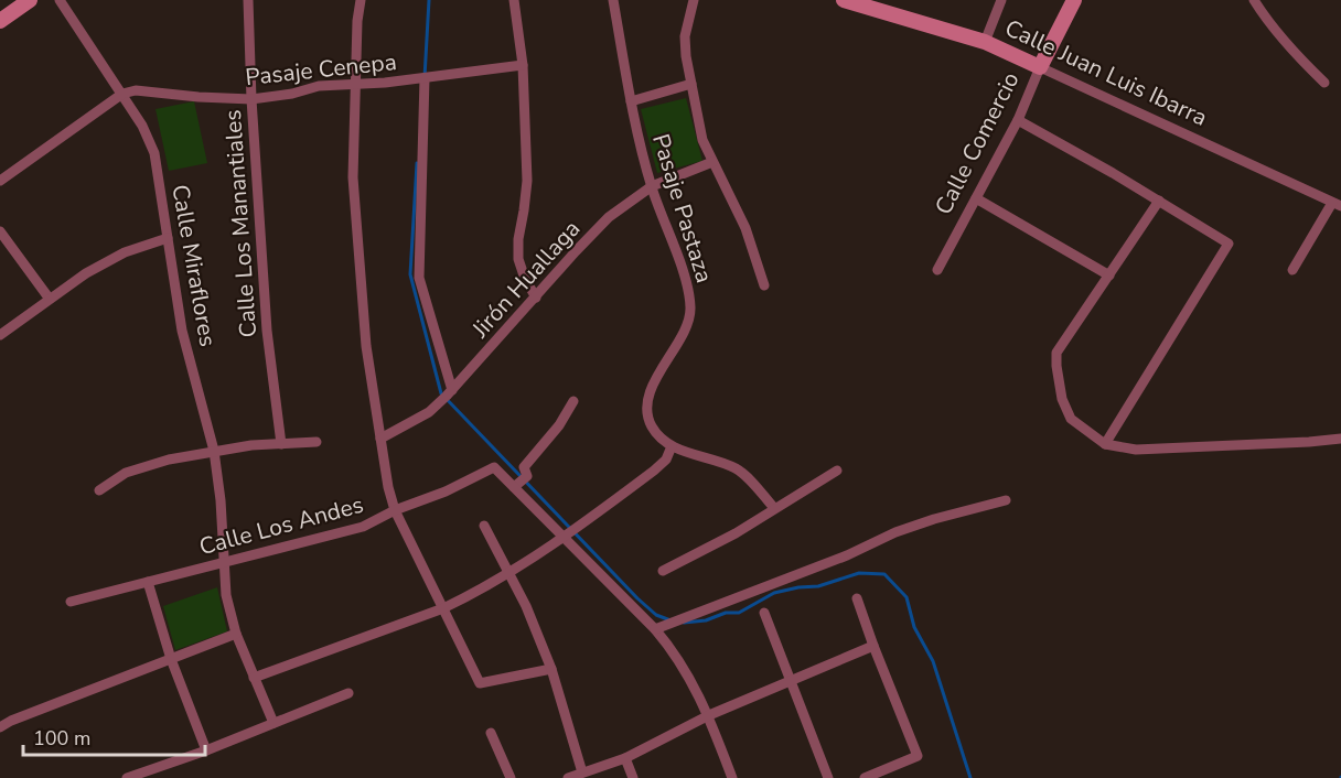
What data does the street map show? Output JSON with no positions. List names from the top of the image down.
{
  "streets": {
    "street": [
      "Pasaje Cenepa",
      "Calle Juan Luis Ibarra",
      "Calle Comercio",
      "Pasaje Pastaza",
      "Calle Los Manantiales",
      "Calle Miraflores",
      "Jirón Huallaga",
      "Calle Los Andes"
    ]
  },
  "crossings": [
    ["Pasaje Cenepa", "Calle Los Manantiales"],
    ["Pasaje Cenepa", "Calle Miraflores"],
    ["Calle Juan Luis Ibarra", "Calle Comercio"],
    ["Pasaje Pastaza", "Jirón Huallaga"],
    ["Calle Miraflores", "Calle Los Andes"]
  ],
  "scale_bar": "100 m"
}
